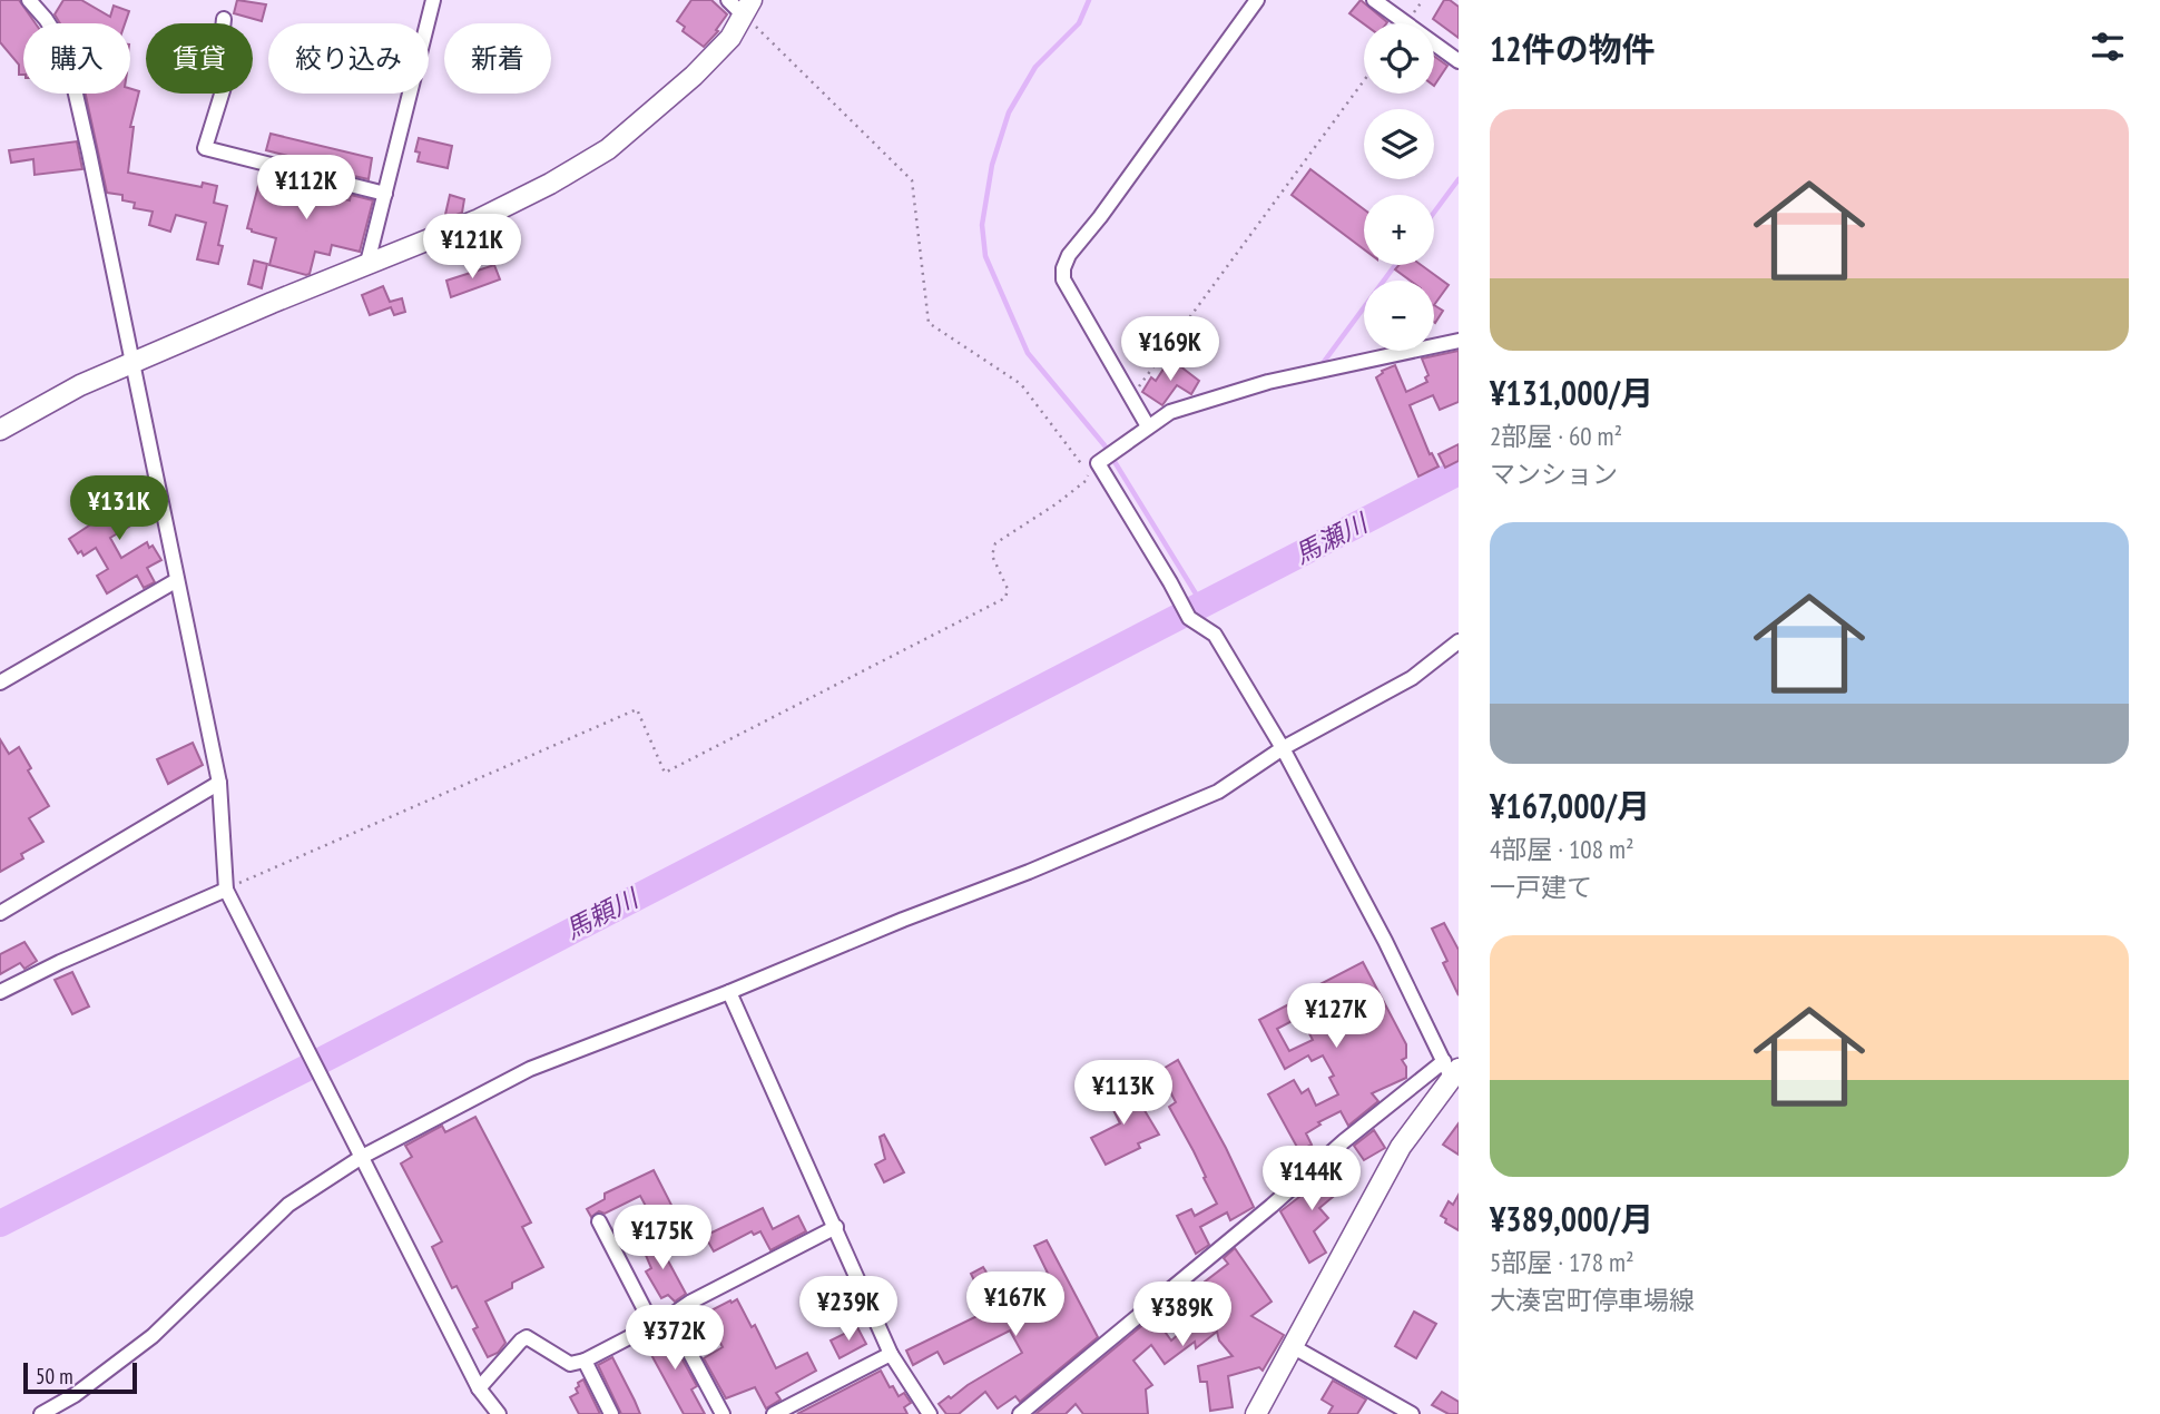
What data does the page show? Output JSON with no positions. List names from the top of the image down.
{
  "water": ["馬瀬川", "馬頼川"],
  "scale_bar": "50 m",
  "page": {
    "heading": "12件の物件",
    "map_buttons": ["+", "−"],
    "chip": [
      "購入",
      "賃貸",
      "絞り込み",
      "新着"
    ],
    "list": [
      {
        "name": "¥131,000/月",
        "note": "2部屋 · 60 m² · マンション"
      },
      {
        "name": "¥167,000/月",
        "note": "4部屋 · 108 m² · 一戸建て"
      },
      {
        "name": "¥389,000/月",
        "note": "5部屋 · 178 m² · 大湊宮町停車場線"
      }
    ],
    "price": [
      "¥112K",
      "¥121K",
      "¥169K",
      "¥131K",
      "¥127K",
      "¥113K",
      "¥144K",
      "¥175K",
      "¥167K",
      "¥239K",
      "¥389K",
      "¥372K"
    ],
    "scale": "50 m"
  }
}
